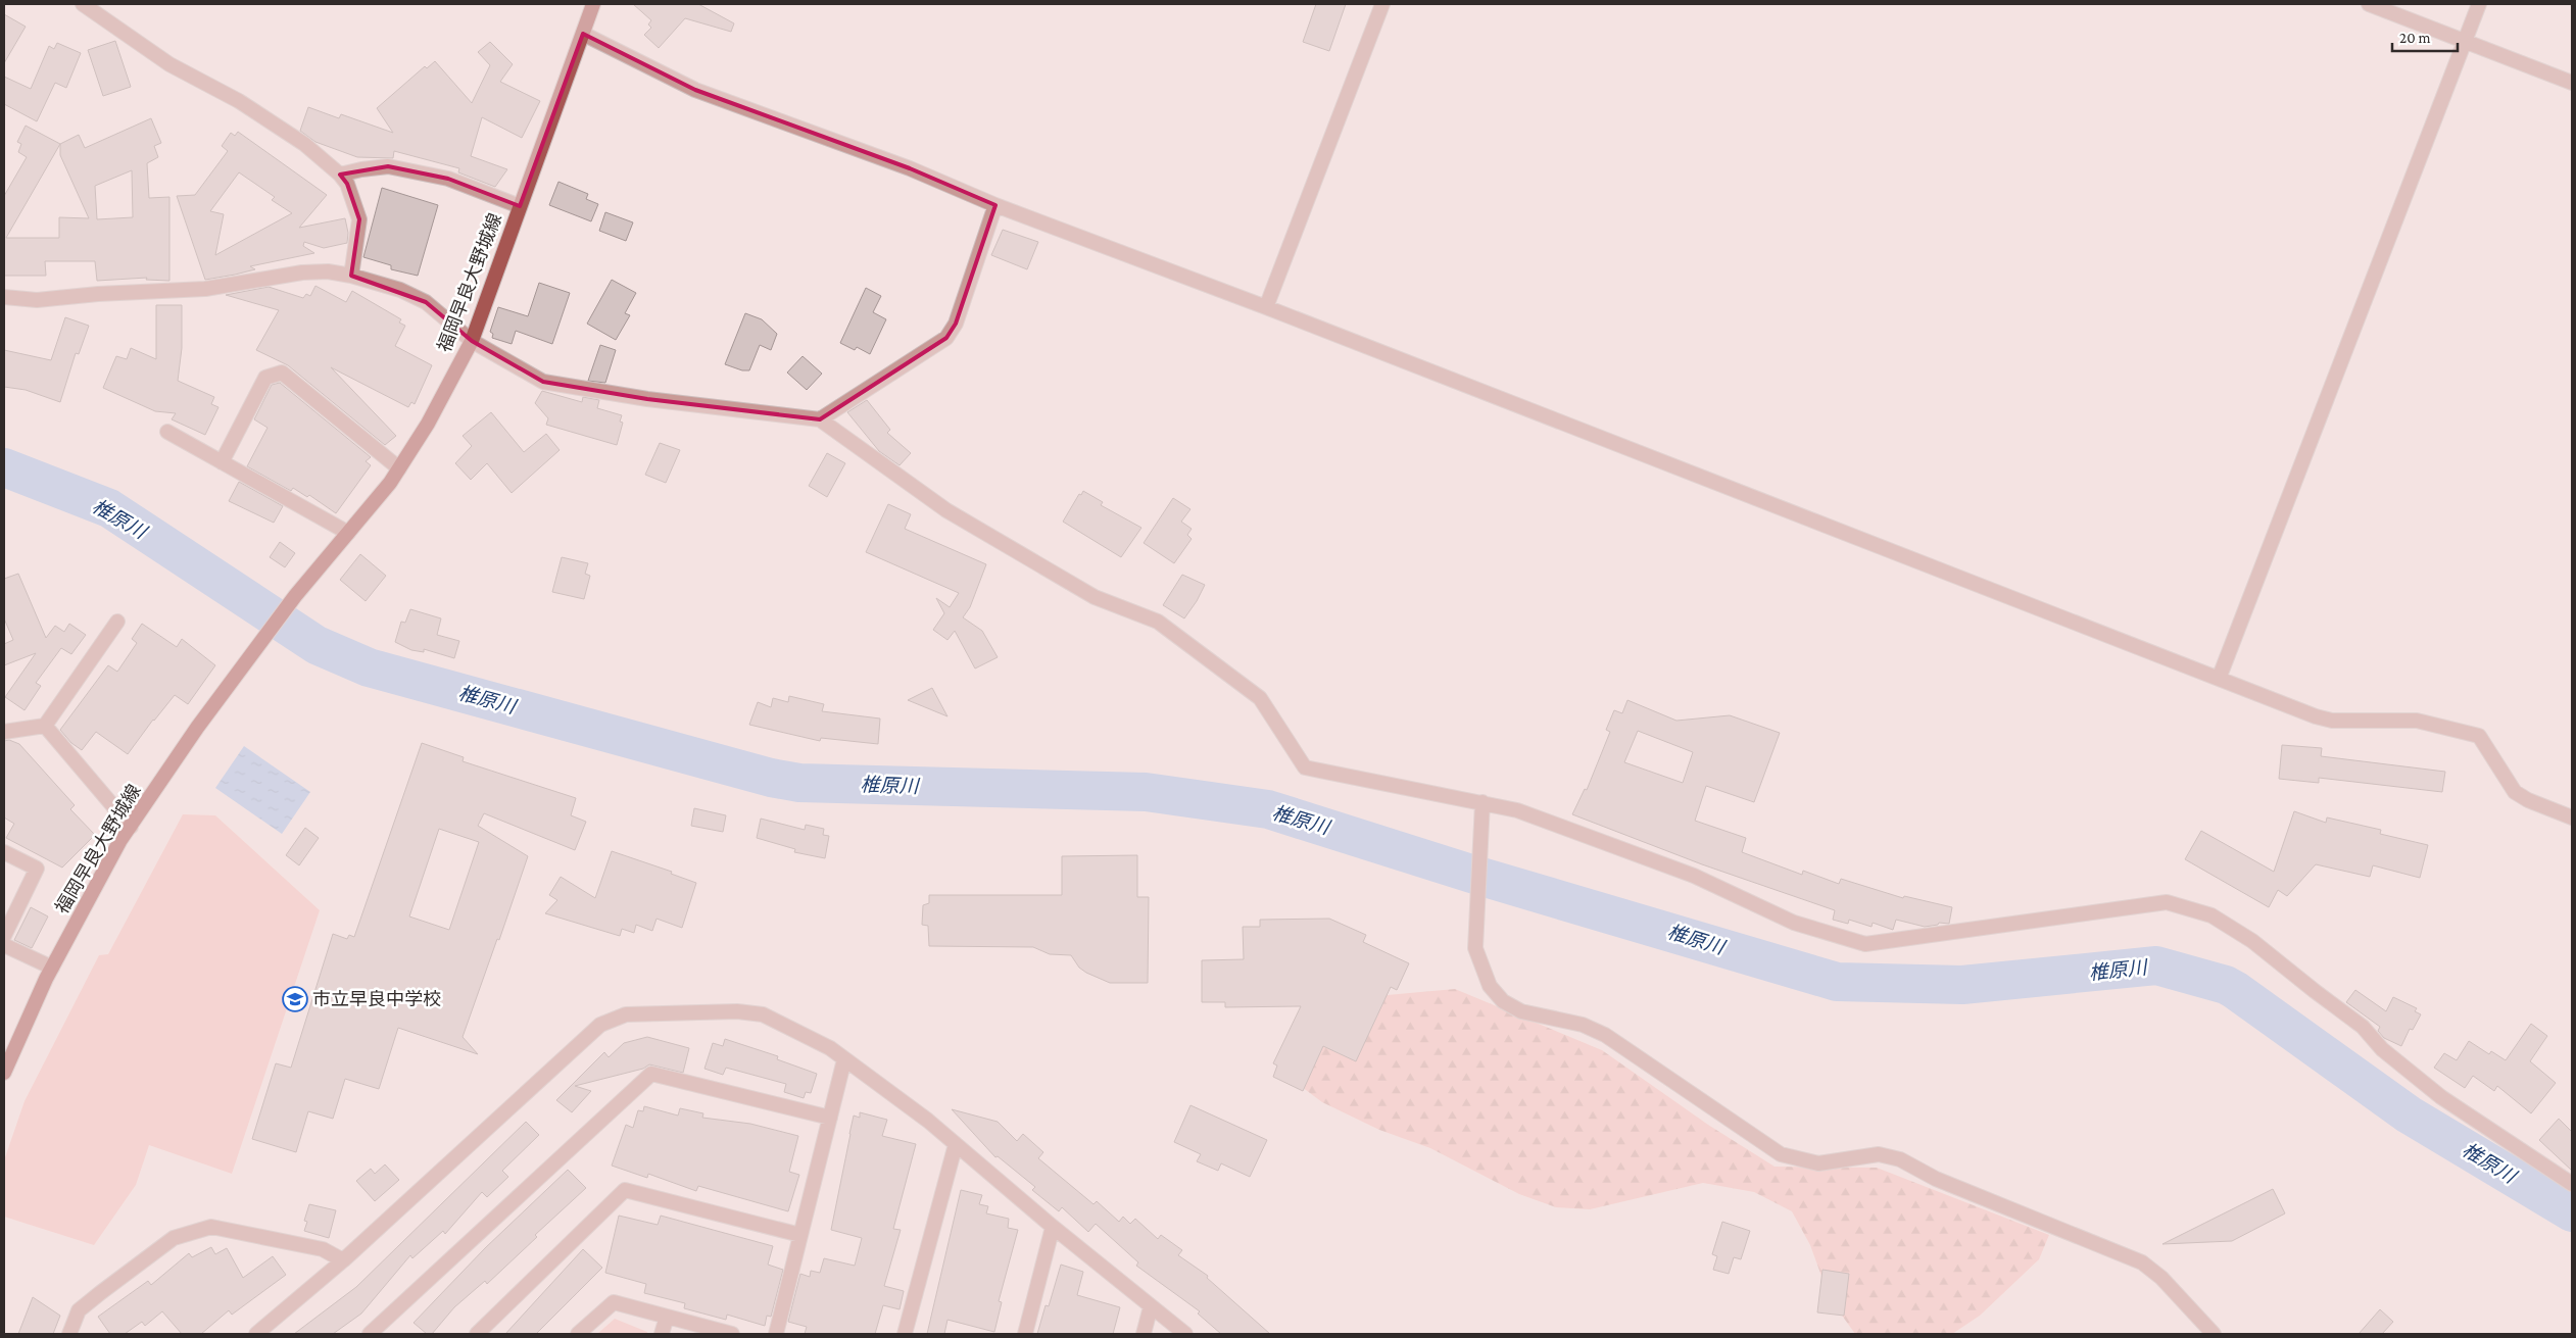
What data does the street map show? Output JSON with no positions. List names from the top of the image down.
{
  "streets": {
    "main road": ["福岡早良大野城線"]
  },
  "water": ["椎原川"],
  "places": {
    "school or university": ["市立早良中学校"]
  },
  "scale_bar": "20 m"
}
